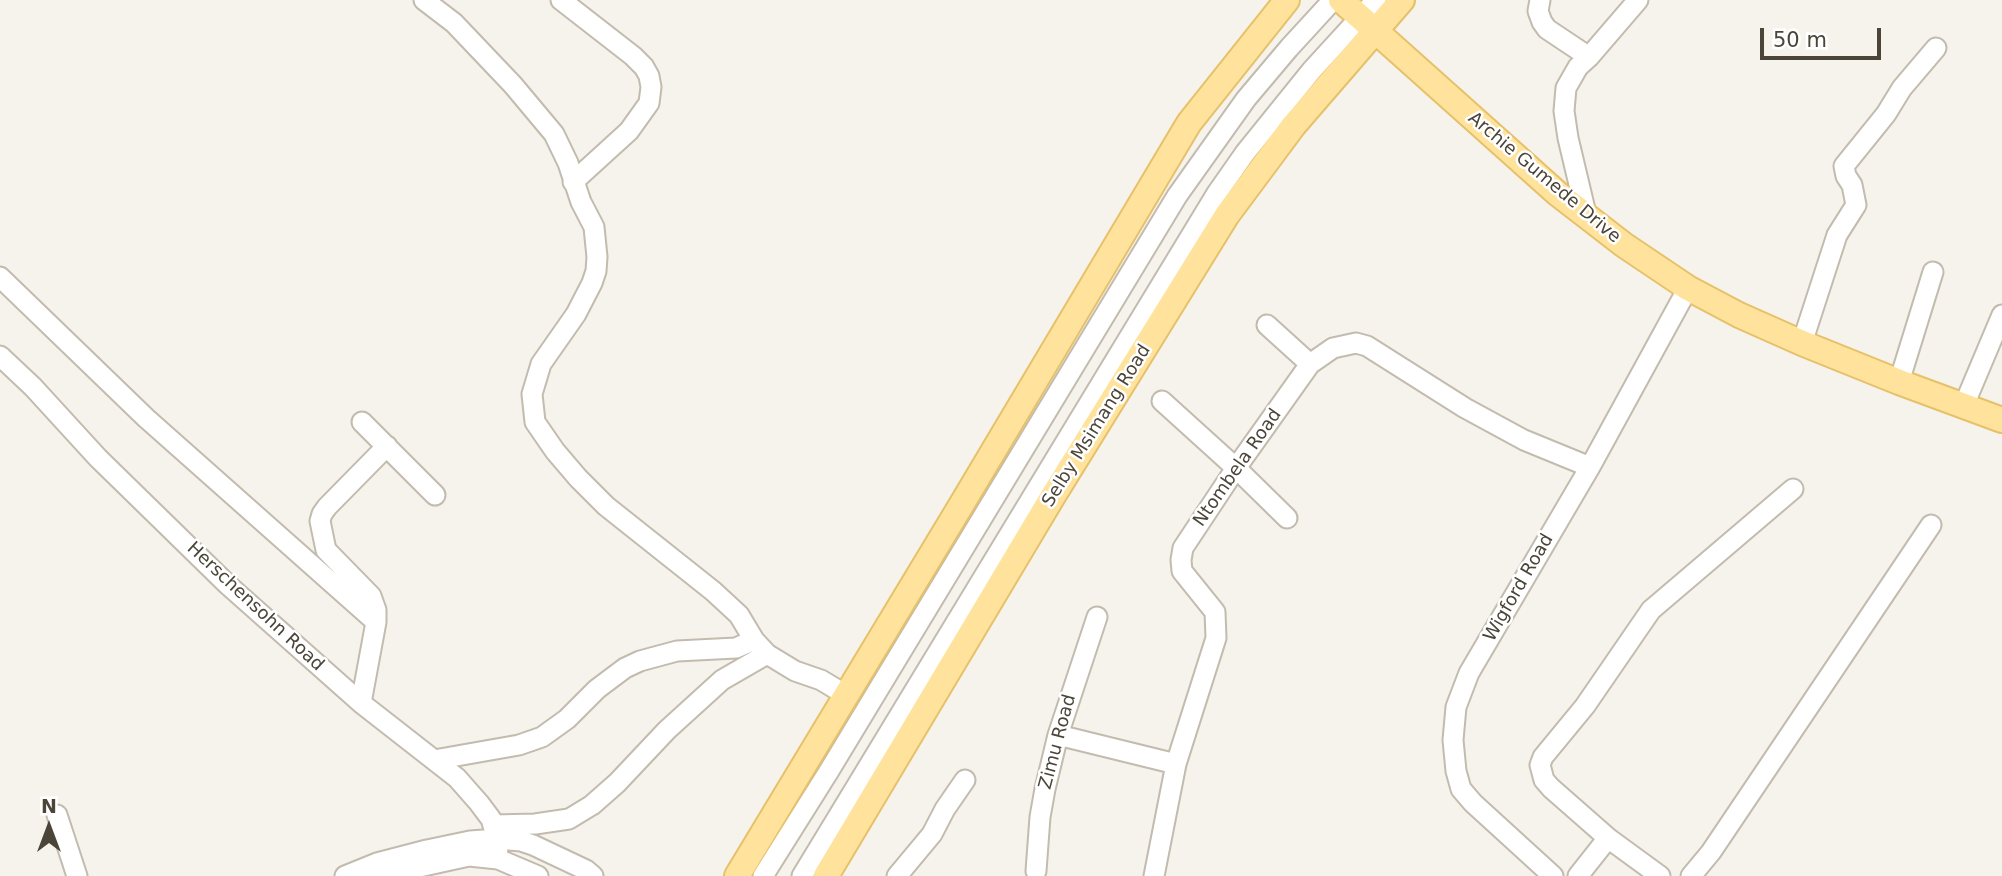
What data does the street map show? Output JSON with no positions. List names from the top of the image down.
{
  "streets": {
    "main road": ["Archie Gumede Drive", "Selby Msimang Road"],
    "street": [
      "Ntombela Road",
      "Wigford Road",
      "Herschensohn Road",
      "Zimu Road"
    ]
  },
  "crossings": [
    ["Archie Gumede Drive", "Selby Msimang Road"],
    ["Archie Gumede Drive", "Wigford Road"],
    ["Ntombela Road", "Wigford Road"]
  ],
  "scale_bar": "50 m",
  "north": "top"
}
